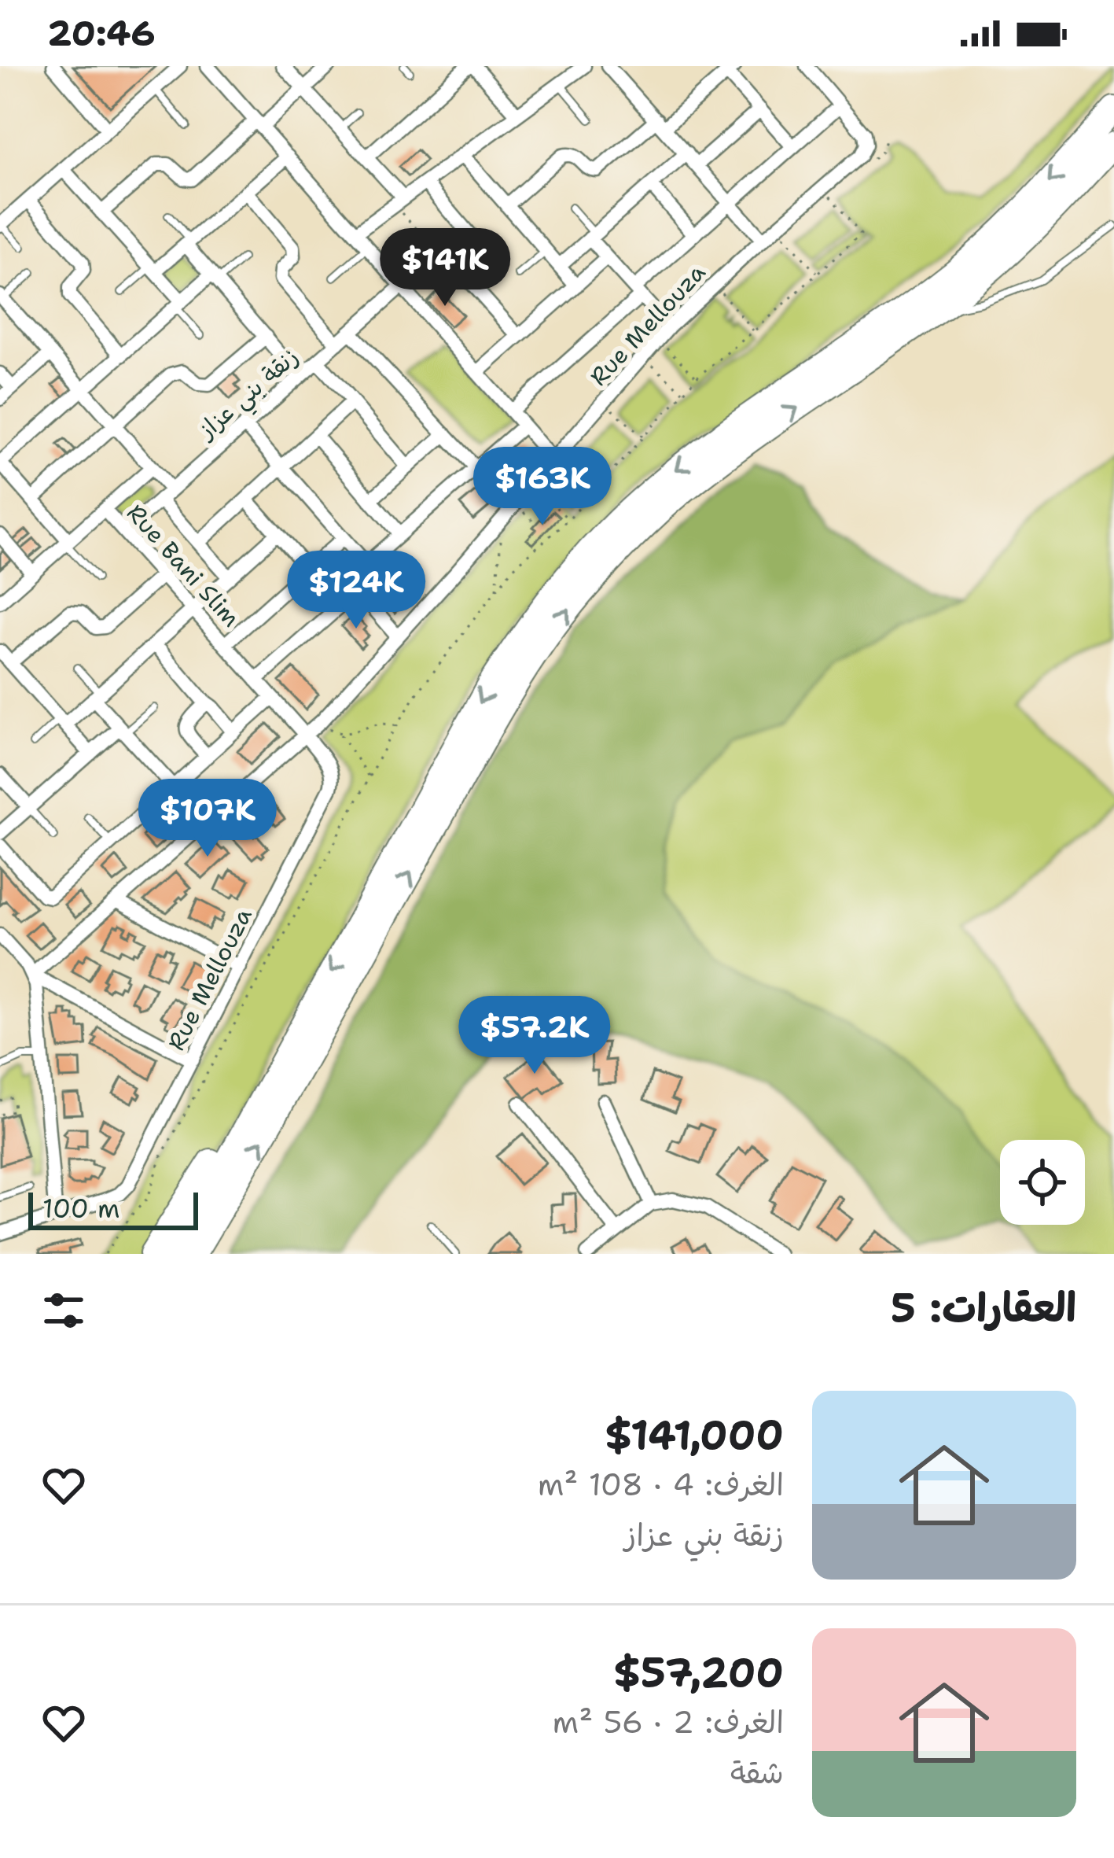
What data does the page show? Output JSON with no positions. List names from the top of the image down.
{
  "streets": {
    "street": ["Rue Mellouza", "زنقة بني عزاز", "Rue Bani Slim"]
  },
  "crossings": [
    ["Rue Mellouza", "Rue Bani Slim"],
    ["زنقة بني عزاز", "Rue Bani Slim"]
  ],
  "scale_bar": "100 m",
  "page": {
    "status": "20:46",
    "price": [
      "$141K",
      "$163K",
      "$124K",
      "$107K",
      "$57.2K"
    ],
    "scale": "100 m",
    "heading": "العقارات: 5",
    "list": [
      {
        "name": "$141,000",
        "note": "الغرف: 4 · 108 m² · زنقة بني عزاز"
      },
      {
        "name": "$57,200",
        "note": "الغرف: 2 · 56 m² · شقة"
      }
    ]
  }
}
